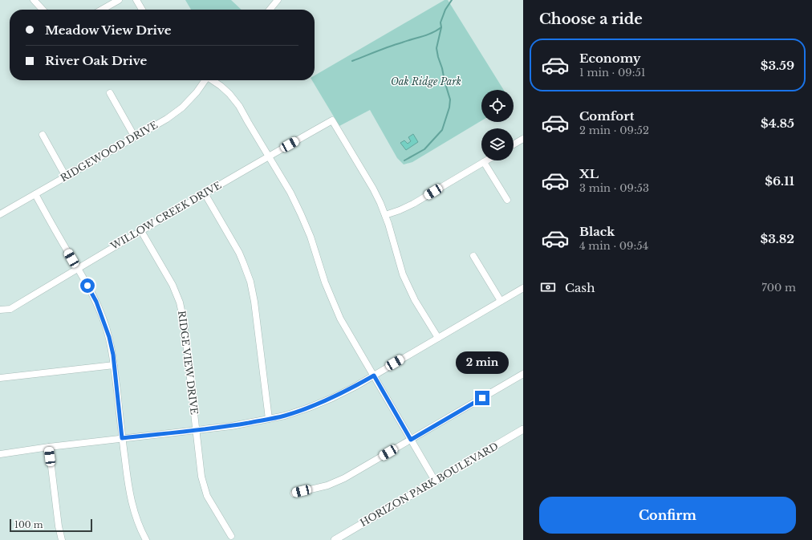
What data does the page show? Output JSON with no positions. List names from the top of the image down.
{
  "streets": {
    "street": [
      "RIDGEWOOD DRIVE",
      "WILLOW CREEK DRIVE",
      "RIDGE VIEW DRIVE",
      "HORIZON PARK BOULEVARD"
    ]
  },
  "crossings": [
    ["WILLOW CREEK DRIVE", "RIDGE VIEW DRIVE"]
  ],
  "parks": ["Oak Ridge Park"],
  "scale_bar": "100 m",
  "page": {
    "heading": "Choose a ride",
    "banner": ["Meadow View Drive", "River Oak Drive"],
    "list": [
      {
        "name": "Economy",
        "note": "1 min · 09:51",
        "value": "$3.59"
      },
      {
        "name": "Comfort",
        "note": "2 min · 09:52",
        "value": "$4.85"
      },
      {
        "name": "XL",
        "note": "3 min · 09:53",
        "value": "$6.11"
      },
      {
        "name": "Black",
        "note": "4 min · 09:54",
        "value": "$3.82"
      }
    ],
    "pay": ["Cash", "700 m"],
    "bubble": "2 min",
    "buttons": "Confirm",
    "scale": "100 m"
  }
}
